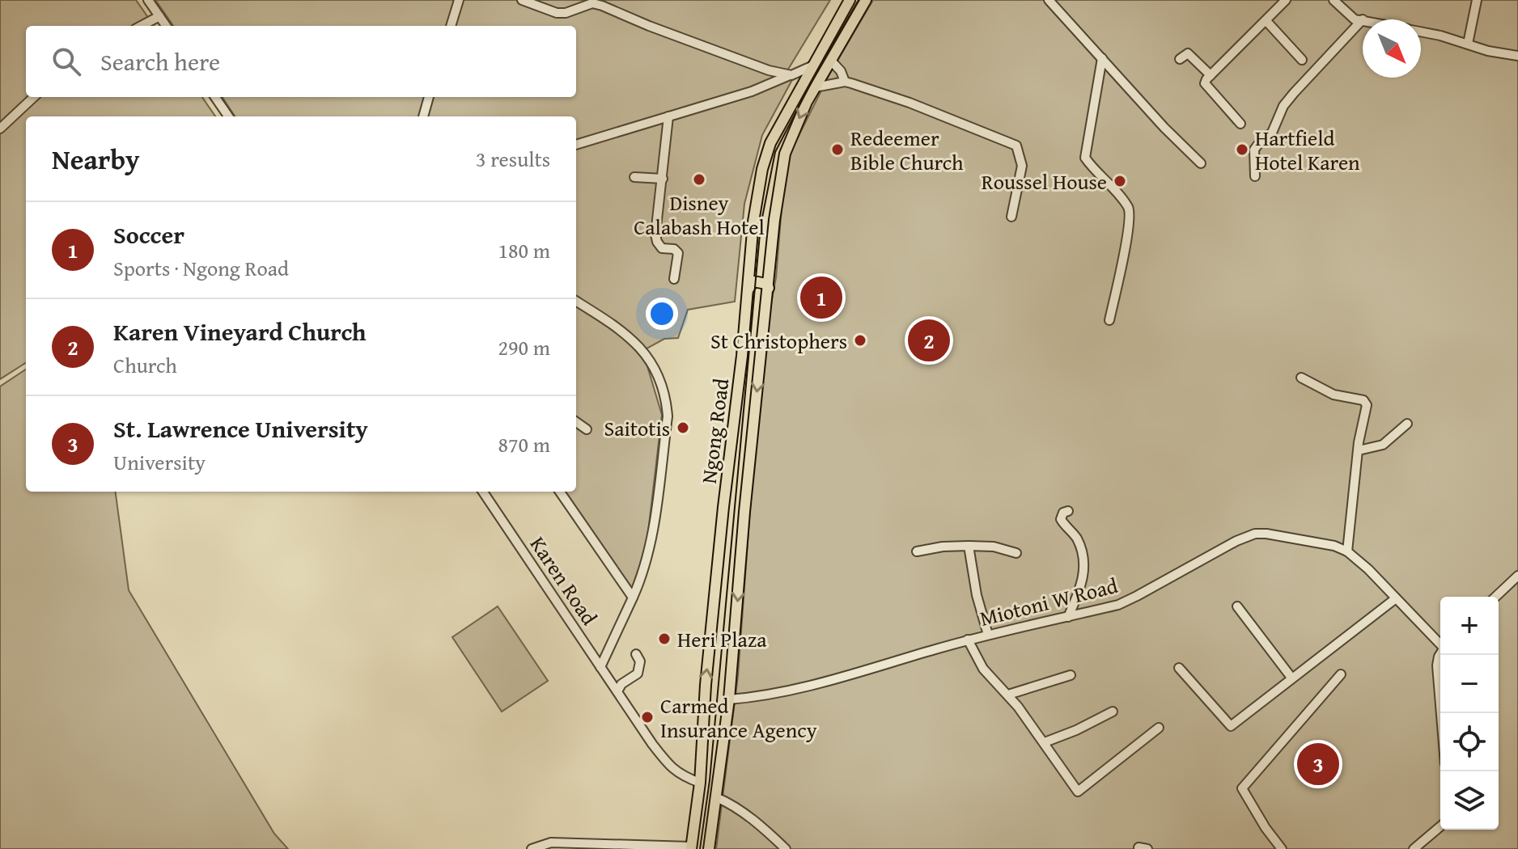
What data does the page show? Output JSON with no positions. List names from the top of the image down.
{
  "streets": {
    "main road": ["Ngong Road"],
    "street": ["Karen Road", "Miotoni W Road"]
  },
  "crossings": [
    ["Ngong Road", "Karen Road"],
    ["Ngong Road", "Miotoni W Road"]
  ],
  "places": [
    "Redeemer Bible Church",
    "Hartfield Hotel Karen",
    "Disney Calabash Hotel",
    "Roussel House",
    "St Christophers",
    "Saitotis",
    "Heri Plaza",
    "Carmed Insurance Agency"
  ],
  "north": "bottom right",
  "page": {
    "search": "Search here",
    "heading": ["Nearby", "3 results"],
    "list": [
      {
        "mark": "1",
        "name": "Soccer",
        "note": "Sports · Ngong Road",
        "value": "180 m"
      },
      {
        "mark": "2",
        "name": "Karen Vineyard Church",
        "note": "Church",
        "value": "290 m"
      },
      {
        "mark": "3",
        "name": "St. Lawrence University",
        "note": "University",
        "value": "870 m"
      }
    ],
    "pins": ["1", "2", "3"],
    "map_buttons": ["+", "−"]
  }
}
